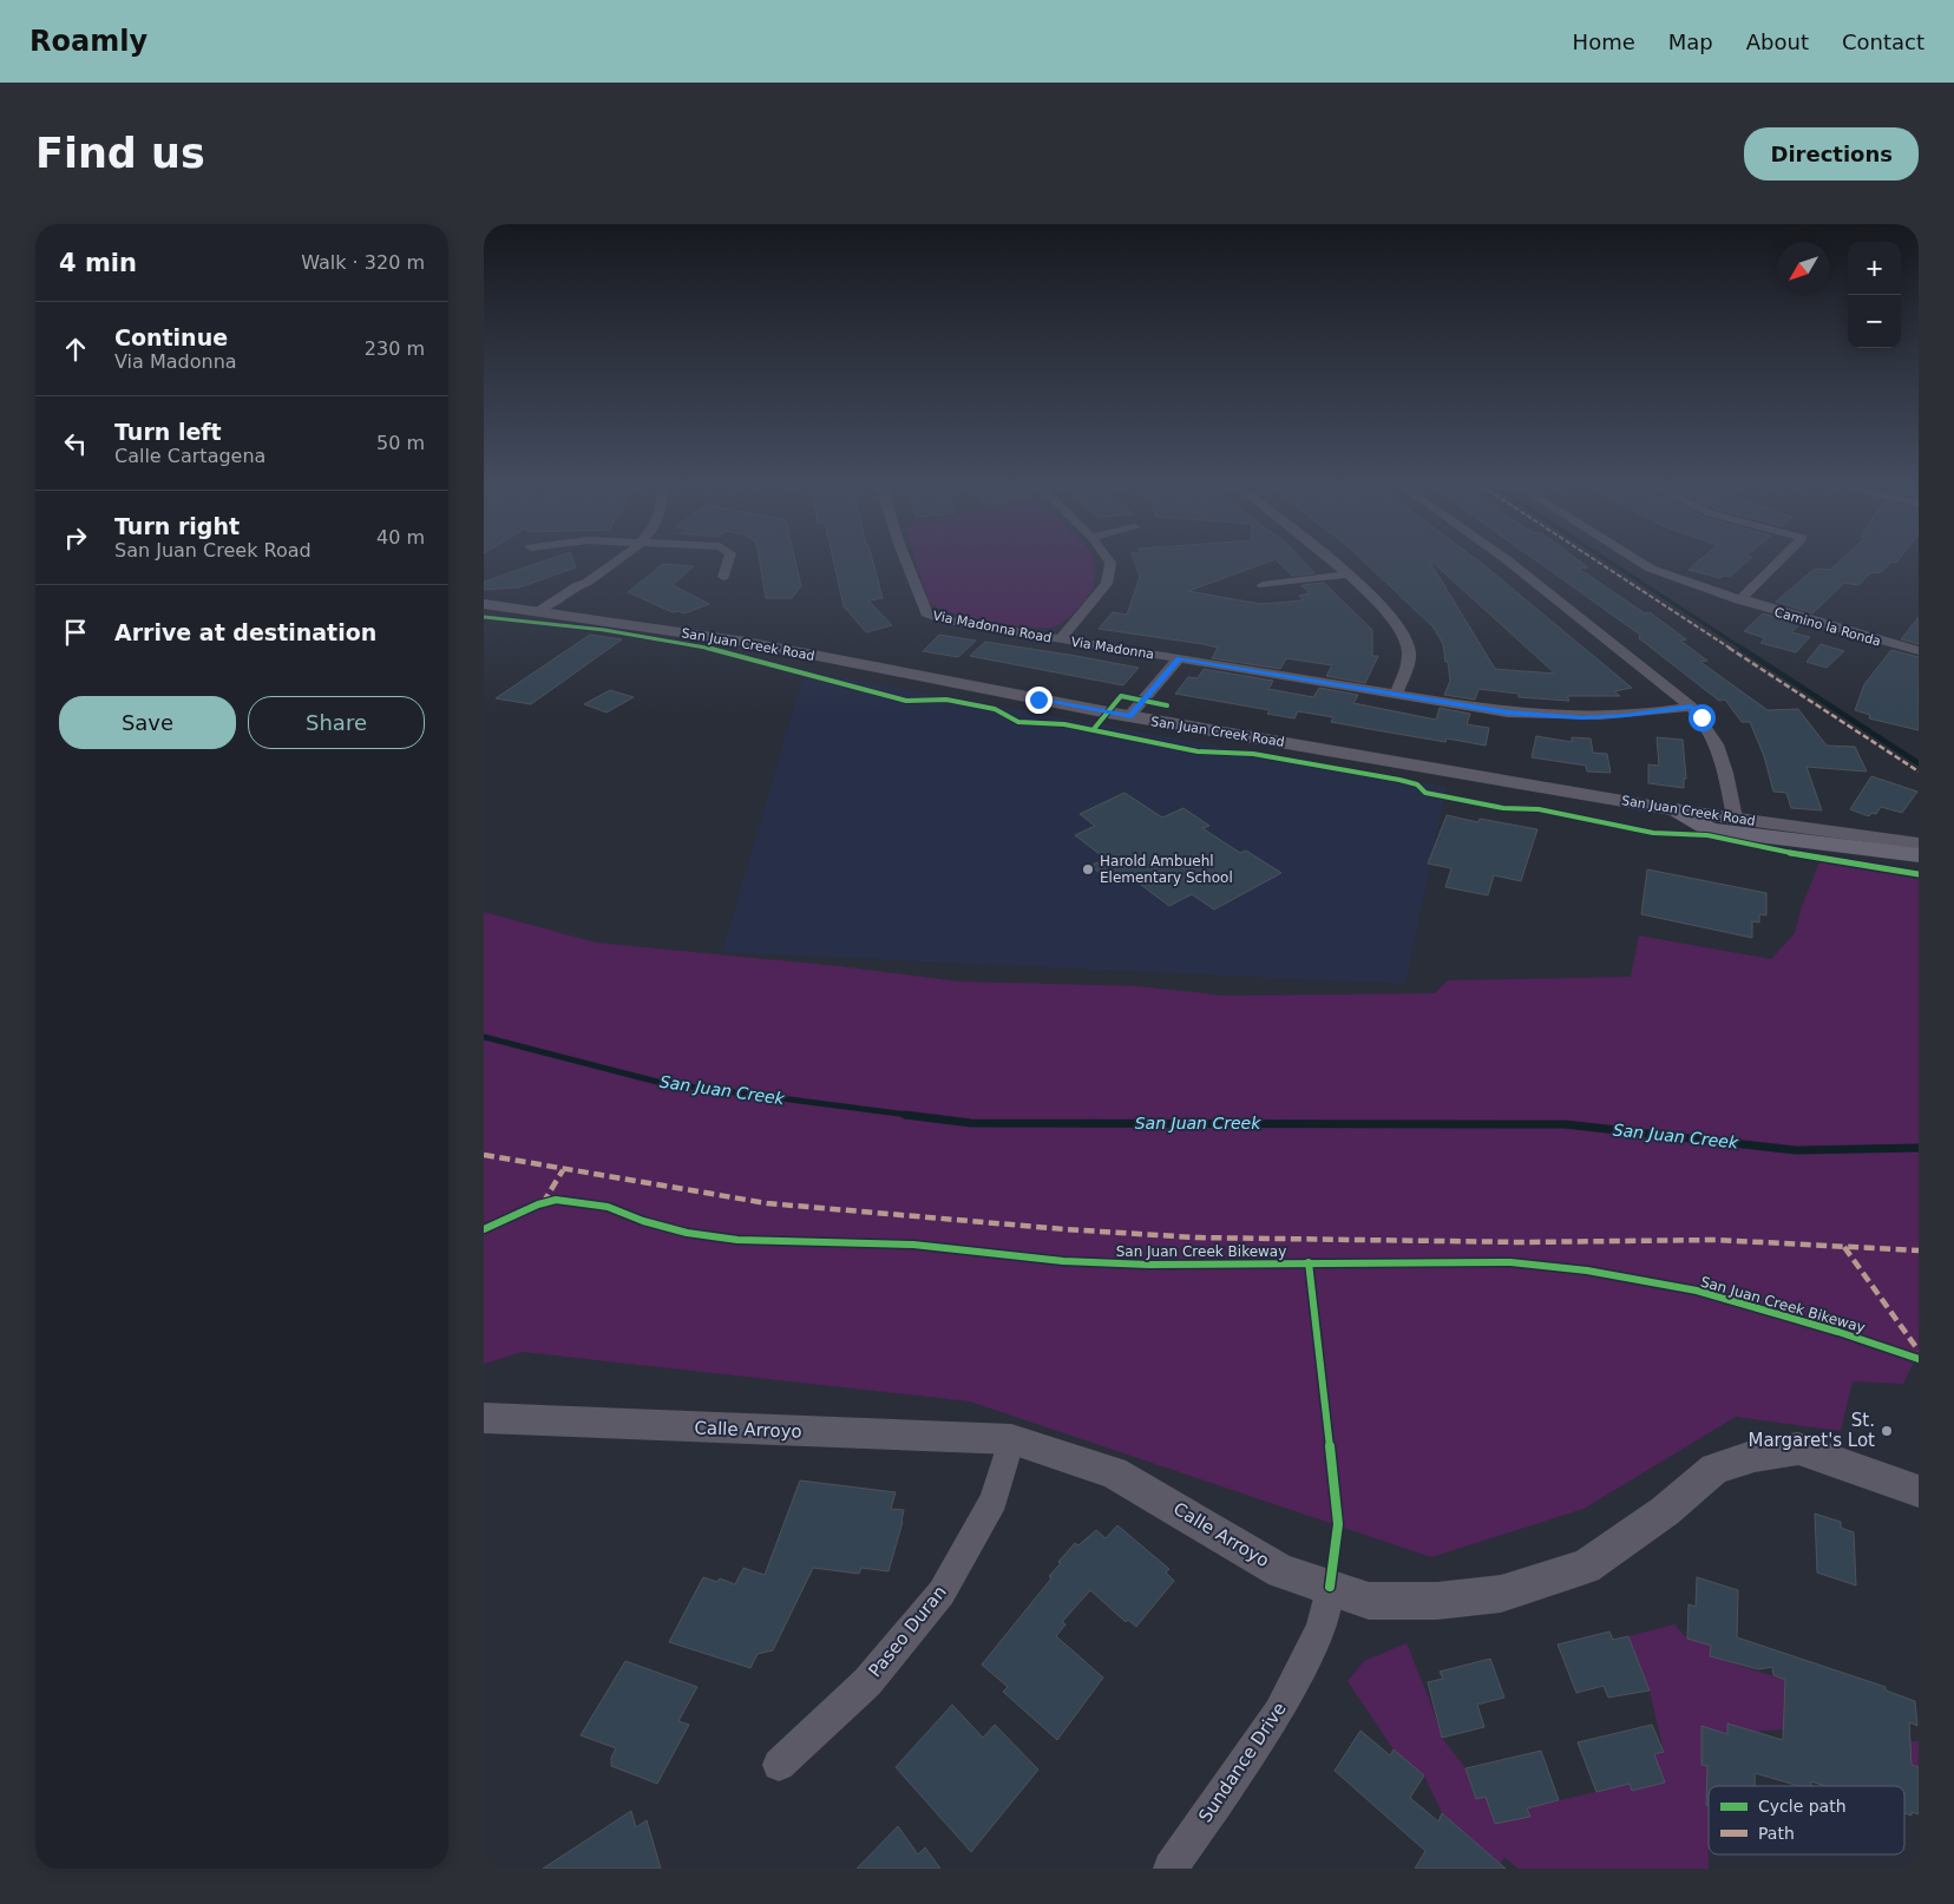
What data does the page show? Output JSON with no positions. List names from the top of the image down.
{
  "streets": {
    "street": [
      "Via Madonna Road",
      "Camino la Ronda",
      "San Juan Creek Road",
      "Via Madonna",
      "Calle Arroyo",
      "Paseo Duran",
      "Sundance Drive"
    ],
    "cycle path": ["San Juan Creek Bikeway"]
  },
  "crossings": [
    ["Via Madonna Road", "Via Madonna"],
    ["Calle Arroyo", "Paseo Duran"],
    ["Calle Arroyo", "Sundance Drive"]
  ],
  "water": ["San Juan Creek"],
  "places": ["Harold Ambuehl Elementary School", "St. Margaret's Lot"],
  "legend": ["Cycle path", "Path"],
  "north": "bottom left",
  "page": {
    "header": "Roamly",
    "nav": [
      "Home",
      "Map",
      "About",
      "Contact"
    ],
    "buttons": [
      "Directions",
      ["Save", "Share"]
    ],
    "title": "Find us",
    "heading": ["4 min", "Walk · 320 m"],
    "map_buttons": ["+", "−"],
    "list": [
      ["Continue", "Via Madonna", "230 m"],
      ["Turn left", "Calle Cartagena", "50 m"],
      ["Turn right", "San Juan Creek Road", "40 m"],
      "Arrive at destination"
    ]
  }
}
